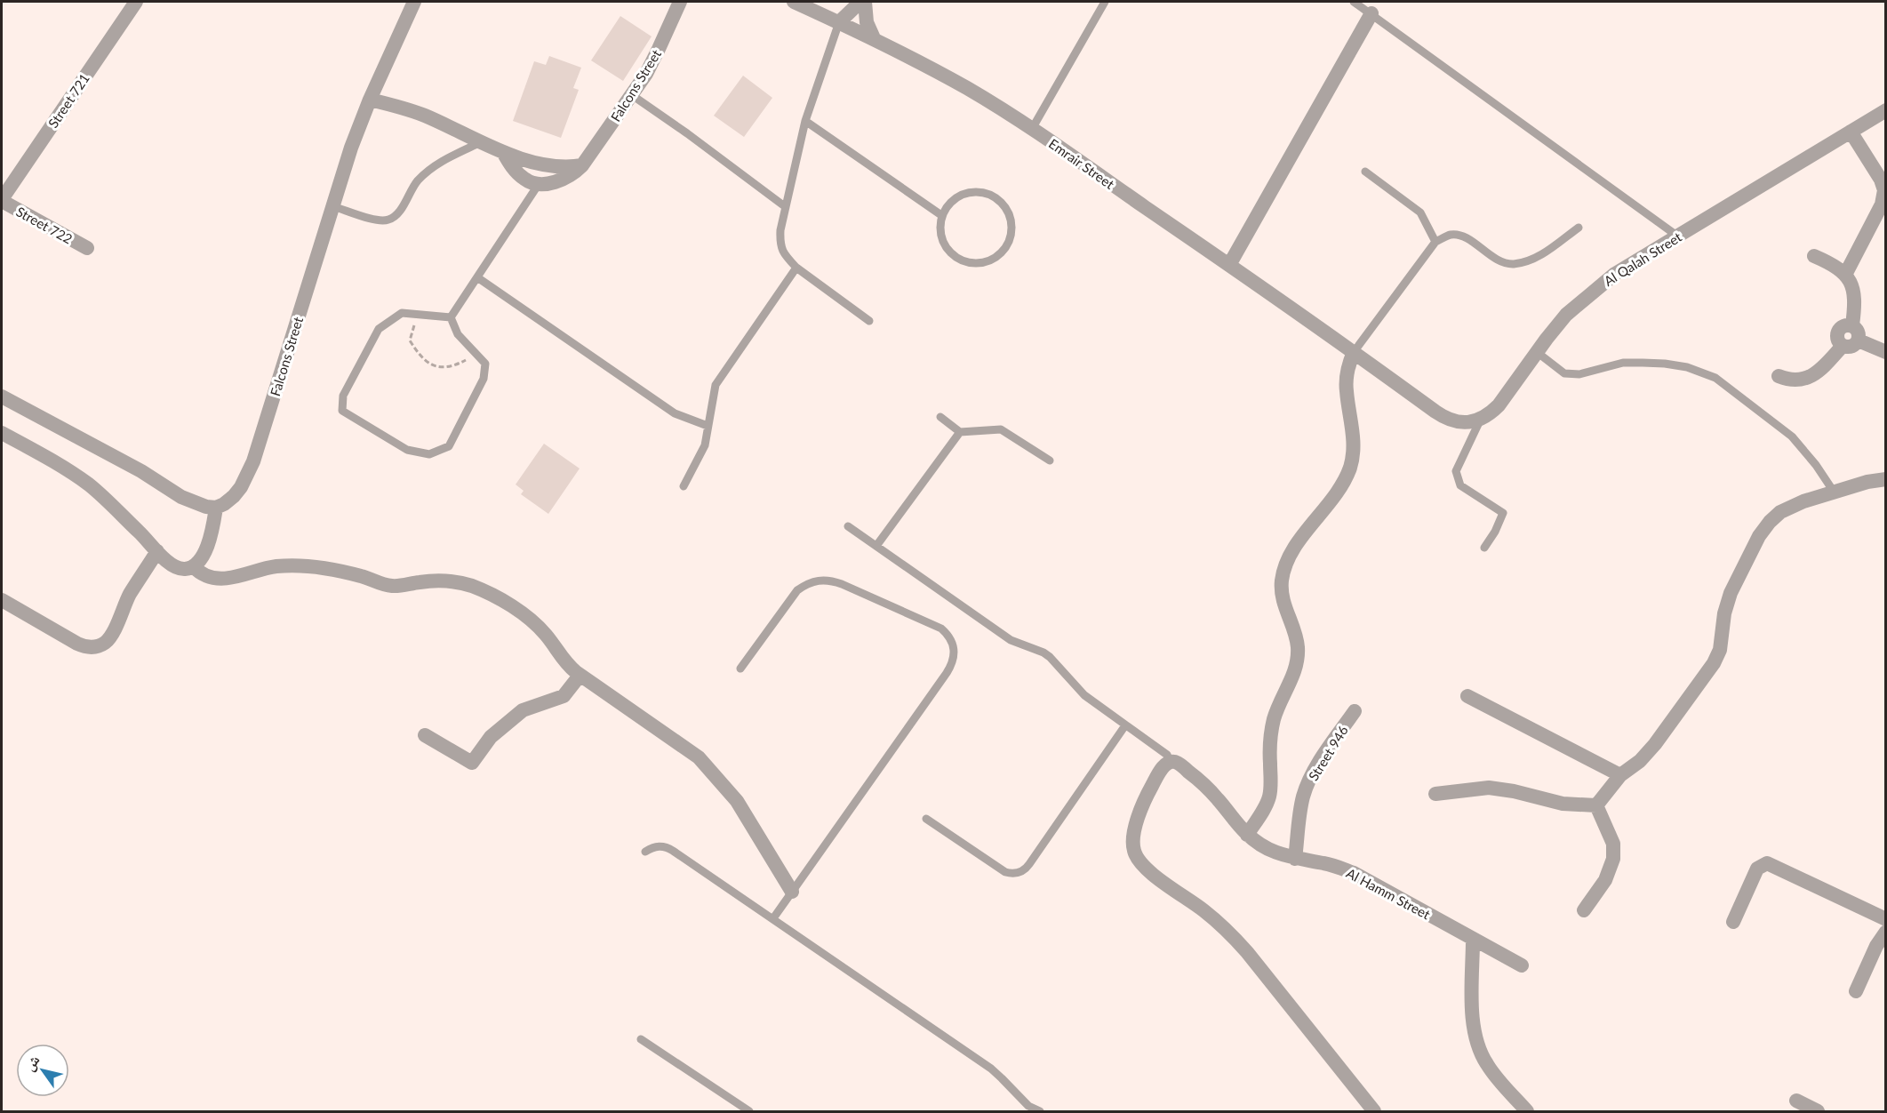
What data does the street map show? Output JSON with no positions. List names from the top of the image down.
{
  "streets": {
    "street": [
      "Falcons Street",
      "Street 721",
      "Emrair Street",
      "Street 722",
      "Al Qalah Street",
      "Street 946",
      "Al Hamm Street"
    ]
  },
  "crossings": [
    ["Street 721", "Street 722"],
    ["Street 946", "Al Hamm Street"]
  ],
  "north": "top left"
}
